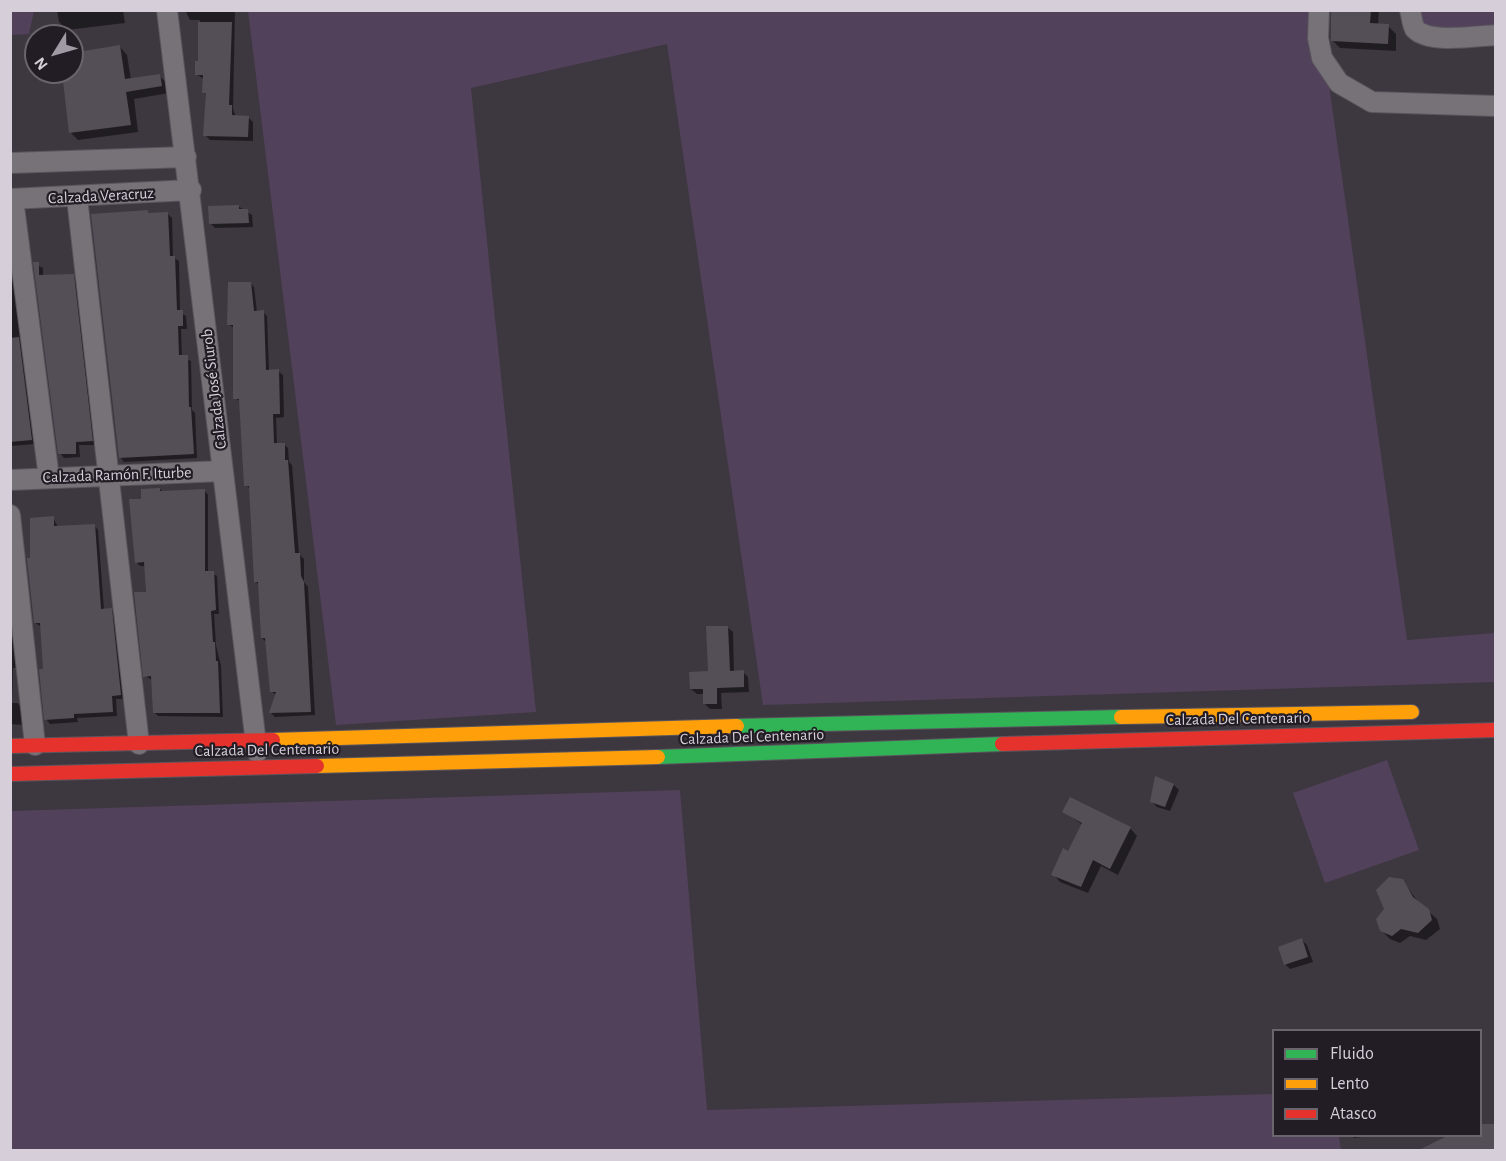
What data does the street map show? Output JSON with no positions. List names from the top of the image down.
{
  "streets": {
    "main road": ["Calzada Del Centenario"],
    "street": ["Calzada Veracruz", "Calzada José Siurob", "Calzada Ramón F. Iturbe"]
  },
  "crossings": [
    ["Calzada Veracruz", "Calzada José Siurob"],
    ["Calzada José Siurob", "Calzada Ramón F. Iturbe"],
    ["Calzada José Siurob", "Calzada Del Centenario"]
  ],
  "legend": ["Fluido", "Lento", "Atasco"],
  "north": "bottom left"
}
